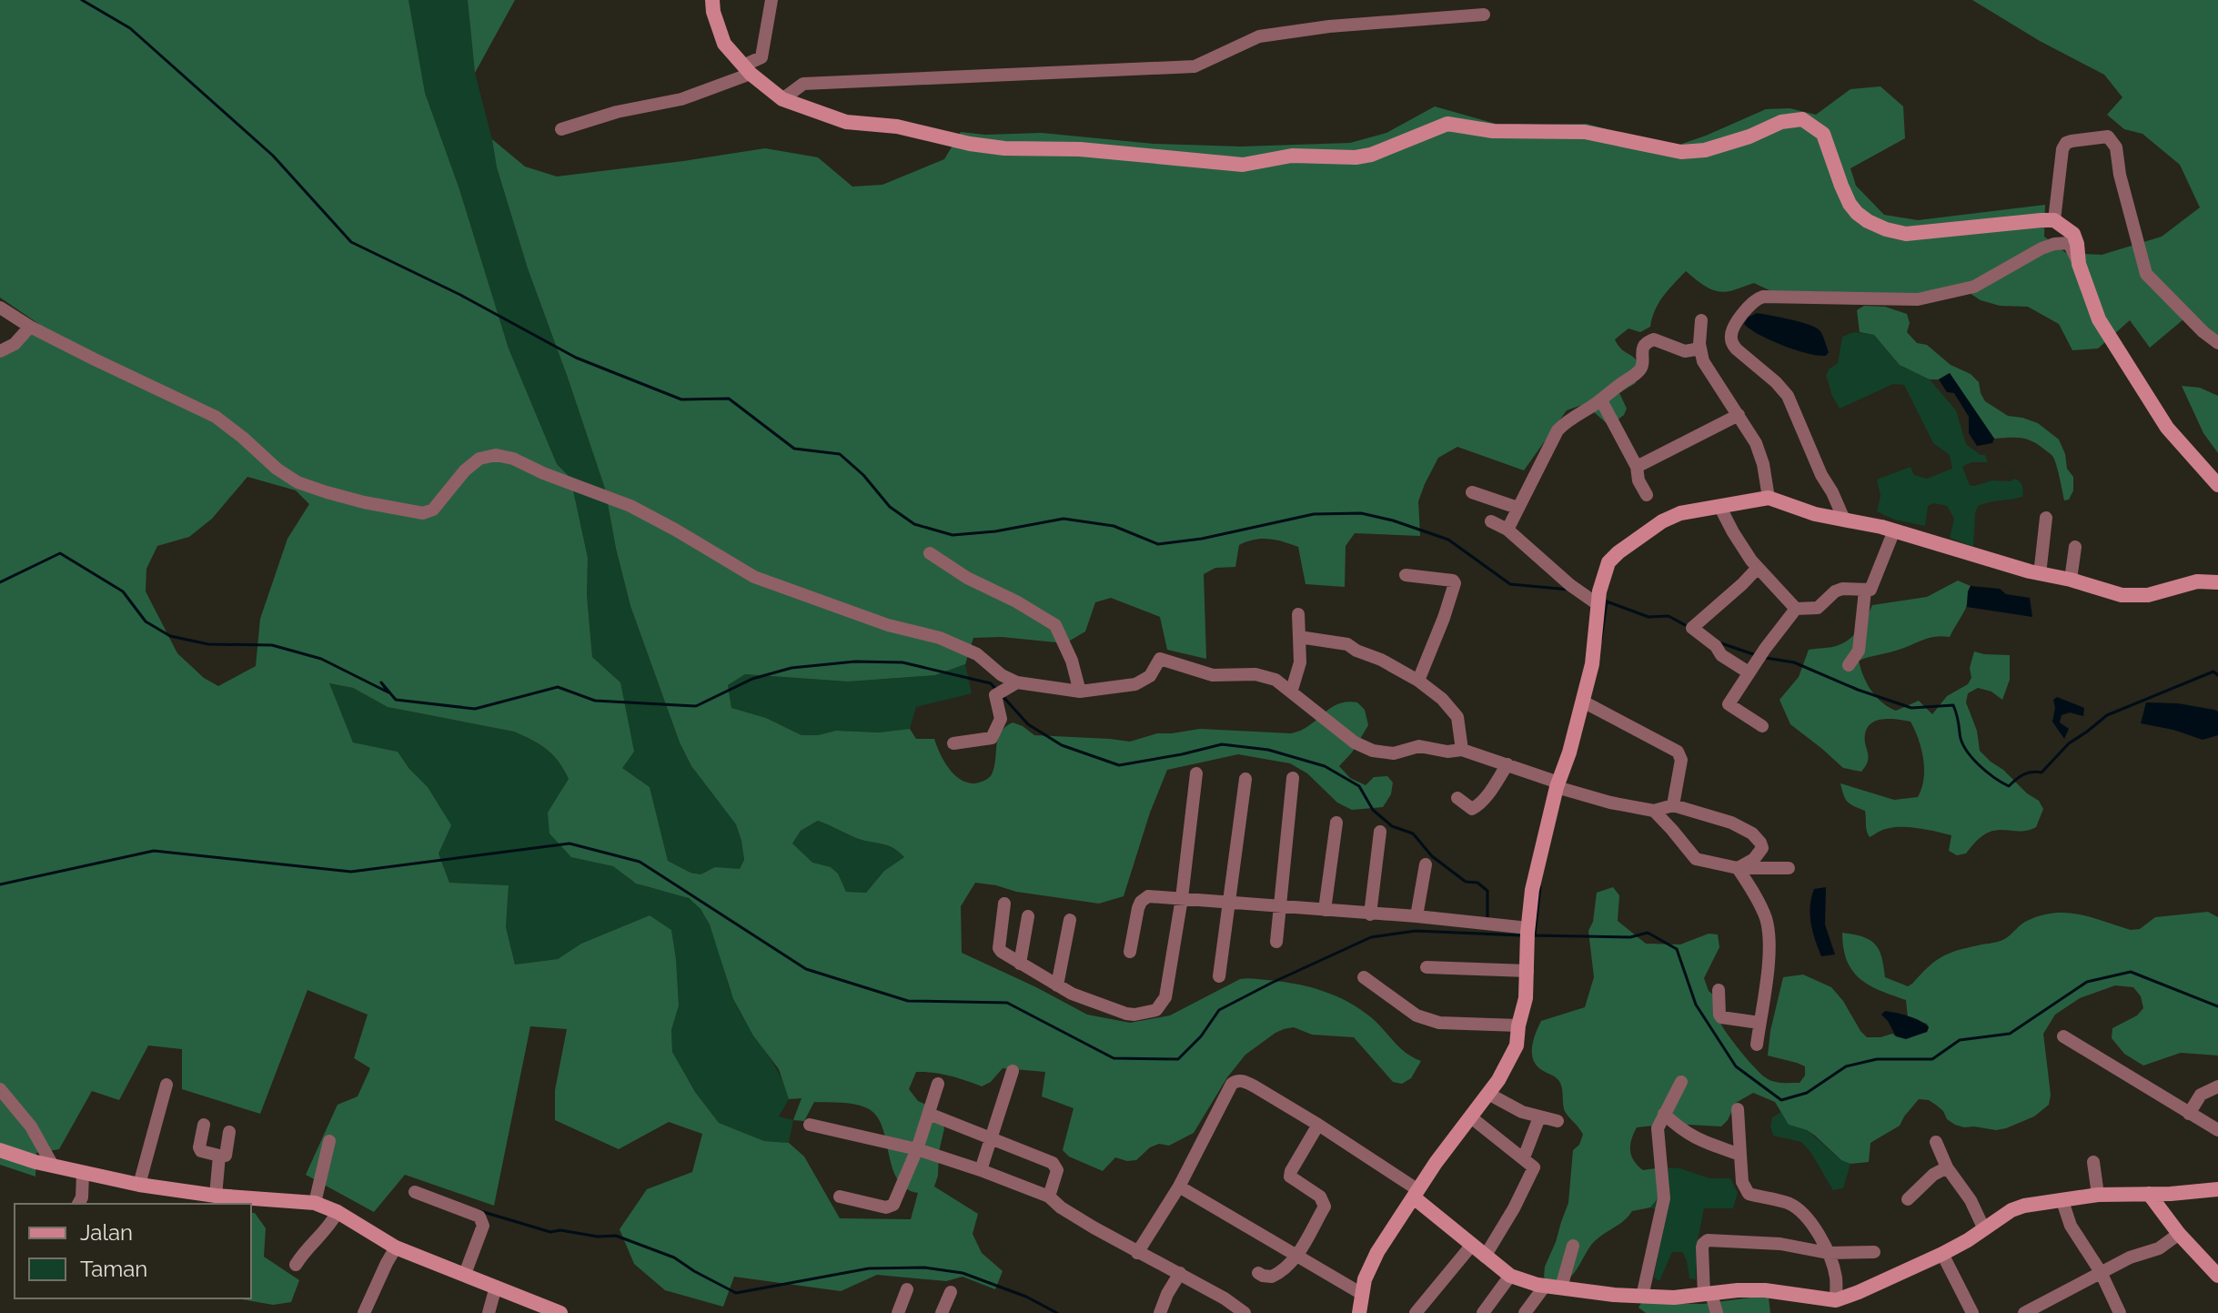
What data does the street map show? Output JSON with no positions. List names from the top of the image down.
{
  "legend": ["Jalan", "Taman"]
}
